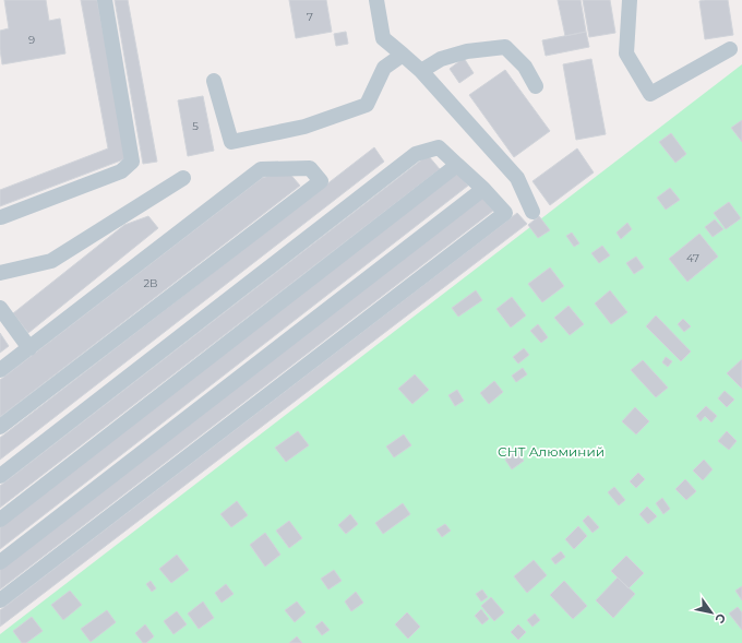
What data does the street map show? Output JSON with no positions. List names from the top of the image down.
{
  "parks": ["СНТ Алюминий"],
  "house_numbers": [
    "7",
    "9",
    "5",
    "47",
    "2В"
  ],
  "north": "bottom right"
}
